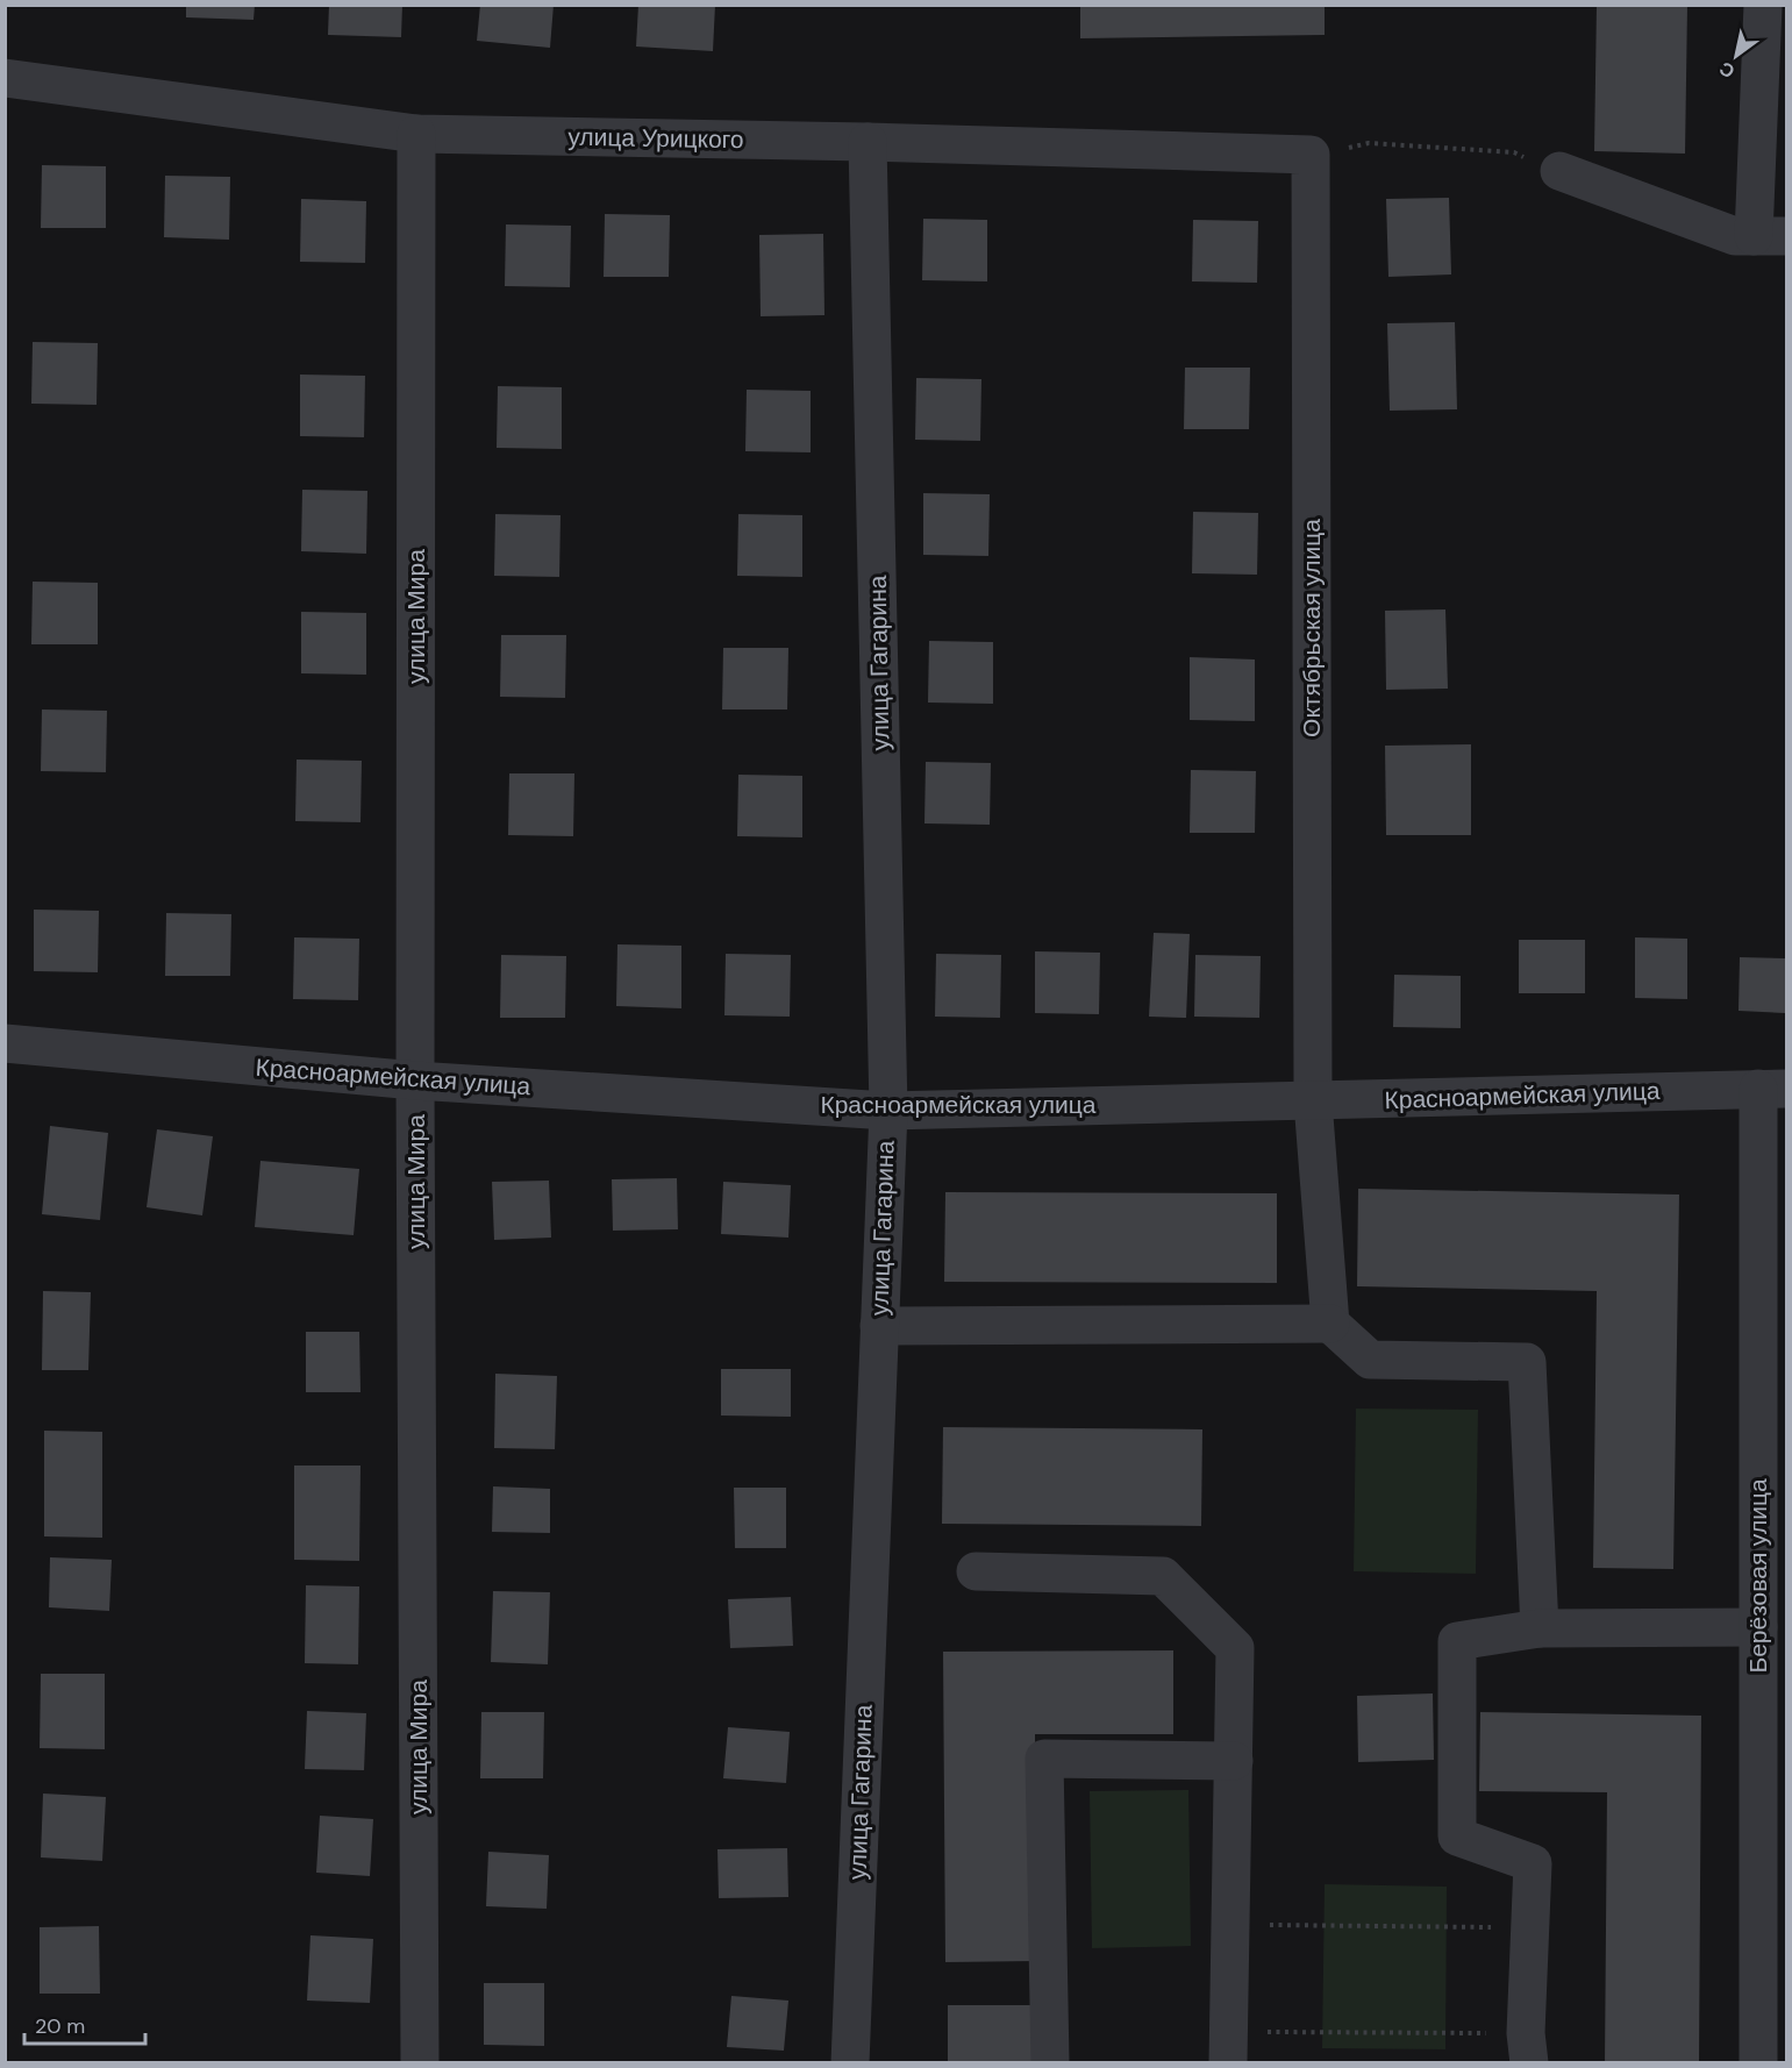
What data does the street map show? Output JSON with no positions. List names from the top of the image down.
{
  "streets": {
    "street": [
      "улица Урицкого",
      "улица Мира",
      "Октябрьская улица",
      "улица Гагарина",
      "Красноармейская улица",
      "Берёзовая улица"
    ]
  },
  "crossings": [
    ["улица Урицкого", "улица Мира"],
    ["улица Урицкого", "Октябрьская улица"],
    ["улица Урицкого", "улица Гагарина"],
    ["улица Мира", "Красноармейская улица"],
    ["Октябрьская улица", "Красноармейская улица"],
    ["улица Гагарина", "Красноармейская улица"],
    ["Красноармейская улица", "Берёзовая улица"]
  ],
  "scale_bar": "20 m",
  "north": "bottom left"
}
